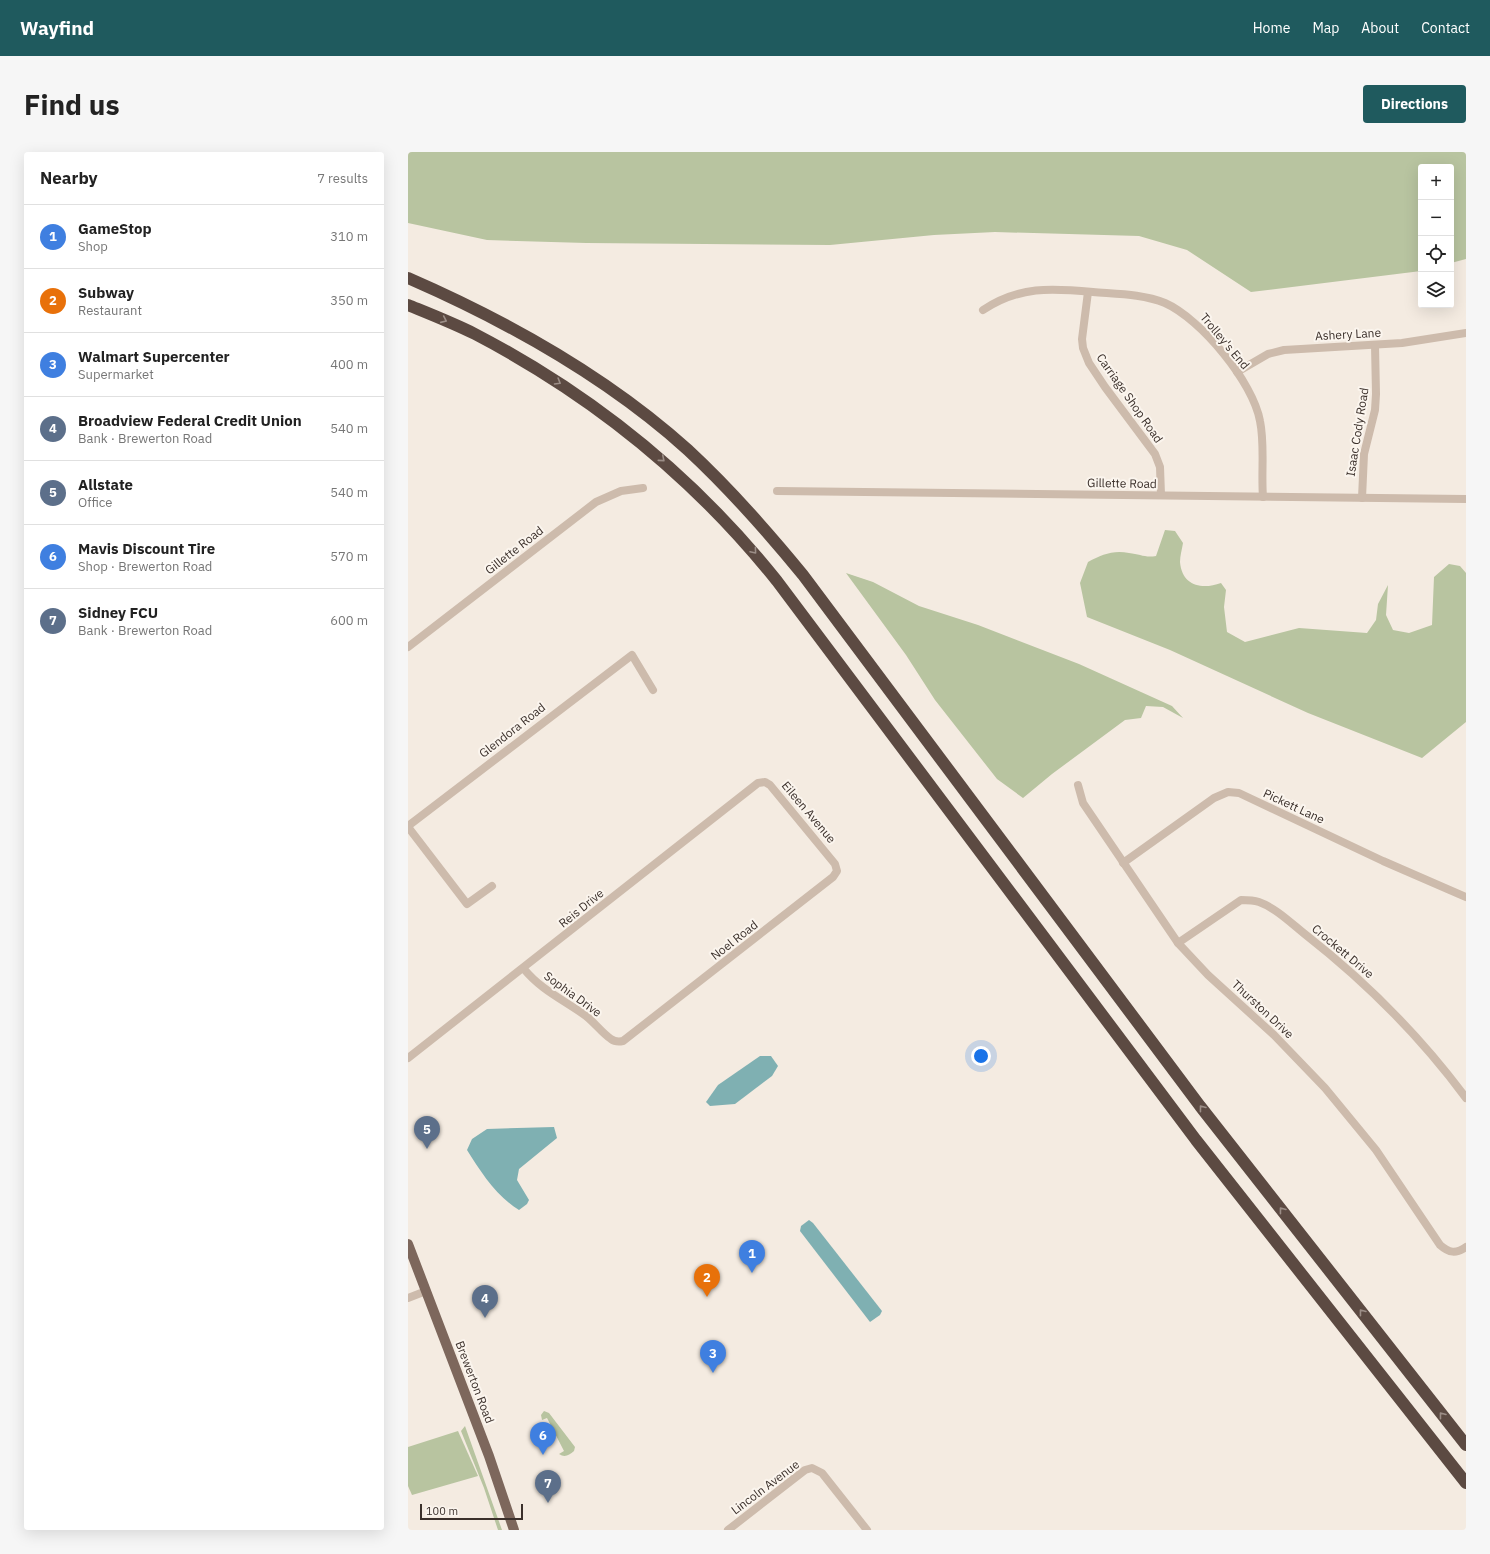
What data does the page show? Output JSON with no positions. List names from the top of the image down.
{
  "streets": {
    "main road": ["Brewerton Road"],
    "street": [
      "Ashery Lane",
      "Trolley's End",
      "Carriage Shop Road",
      "Isaac Cody Road",
      "Gillette Road",
      "Glendora Road",
      "Pickett Lane",
      "Eileen Avenue",
      "Reis Drive",
      "Noel Road",
      "Crockett Drive",
      "Sophia Drive",
      "Thurston Drive",
      "Lincoln Avenue"
    ]
  },
  "crossings": [
    ["Ashery Lane", "Trolley's End"],
    ["Ashery Lane", "Isaac Cody Road"],
    ["Trolley's End", "Carriage Shop Road"],
    ["Trolley's End", "Gillette Road"],
    ["Carriage Shop Road", "Gillette Road"],
    ["Isaac Cody Road", "Gillette Road"],
    ["Pickett Lane", "Thurston Drive"],
    ["Eileen Avenue", "Reis Drive"],
    ["Eileen Avenue", "Noel Road"],
    ["Reis Drive", "Sophia Drive"],
    ["Noel Road", "Sophia Drive"],
    ["Crockett Drive", "Thurston Drive"]
  ],
  "scale_bar": "100 m",
  "page": {
    "header": "Wayfind",
    "nav": [
      "Home",
      "Map",
      "About",
      "Contact"
    ],
    "buttons": "Directions",
    "title": "Find us",
    "heading": ["Nearby", "7 results"],
    "map_buttons": ["+", "−"],
    "list": [
      {
        "mark": "1",
        "name": "GameStop",
        "note": "Shop",
        "value": "310 m"
      },
      {
        "mark": "2",
        "name": "Subway",
        "note": "Restaurant",
        "value": "350 m"
      },
      {
        "mark": "3",
        "name": "Walmart Supercenter",
        "note": "Supermarket",
        "value": "400 m"
      },
      {
        "mark": "4",
        "name": "Broadview Federal Credit Union",
        "note": "Bank · Brewerton Road",
        "value": "540 m"
      },
      {
        "mark": "5",
        "name": "Allstate",
        "note": "Office",
        "value": "540 m"
      },
      {
        "mark": "6",
        "name": "Mavis Discount Tire",
        "note": "Shop · Brewerton Road",
        "value": "570 m"
      },
      {
        "mark": "7",
        "name": "Sidney FCU",
        "note": "Bank · Brewerton Road",
        "value": "600 m"
      }
    ],
    "pins": [
      "5",
      "1",
      "2",
      "4",
      "3",
      "6",
      "7"
    ],
    "scale": "100 m"
  }
}
